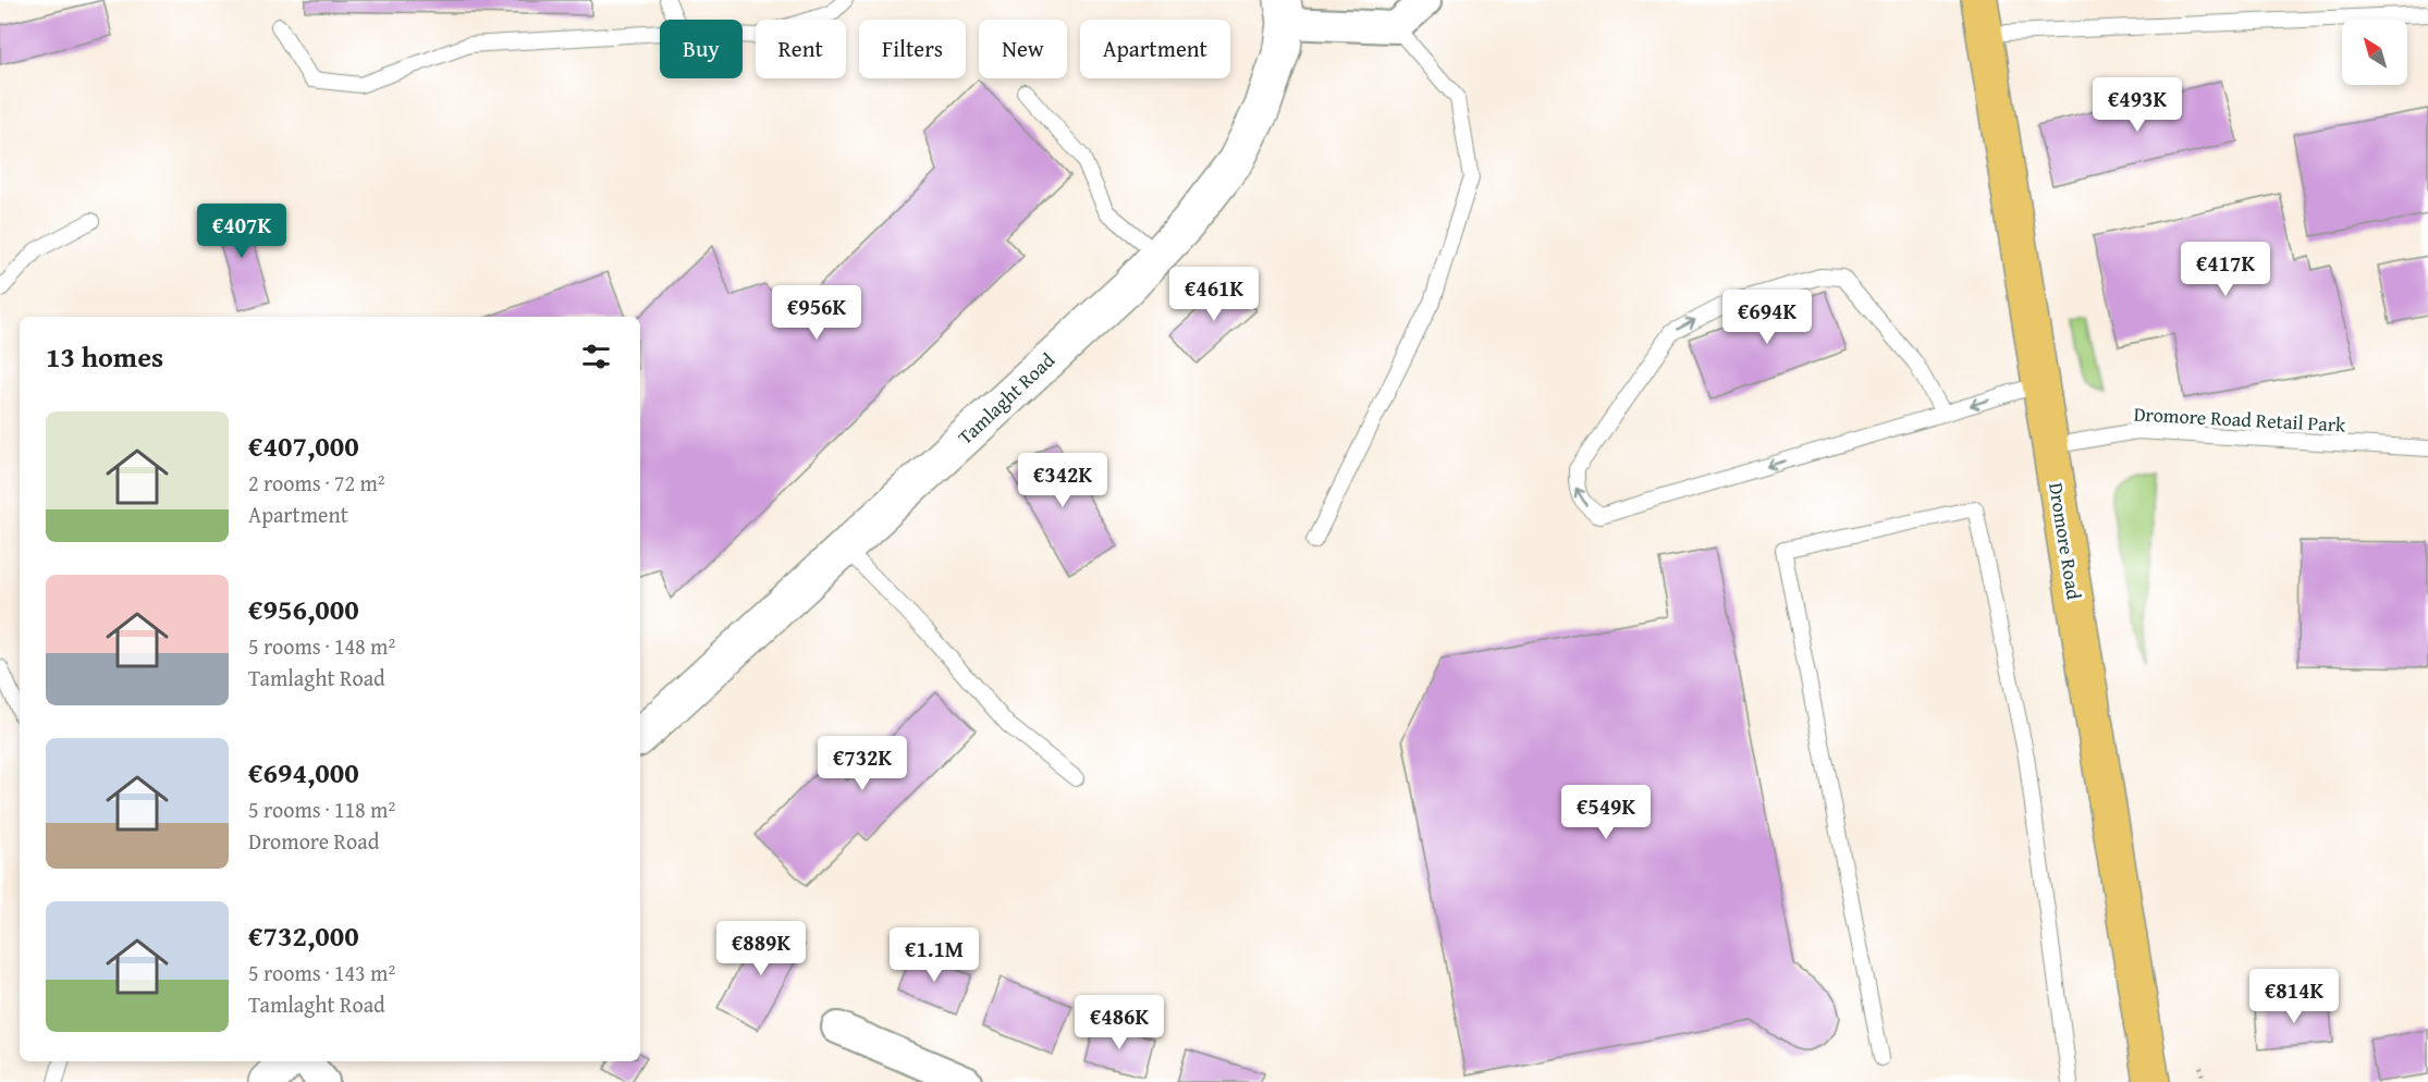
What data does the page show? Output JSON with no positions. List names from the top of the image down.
{
  "streets": {
    "highway": ["Dromore Road"],
    "street": ["Tamlaght Road"],
    "lane": ["Dromore Road Retail Park"]
  },
  "crossings": [
    ["Dromore Road Retail Park", "Dromore Road"]
  ],
  "north": "top left",
  "page": {
    "chip": [
      "Buy",
      "Rent",
      "Filters",
      "New",
      "Apartment"
    ],
    "price": [
      "€493K",
      "€407K",
      "€417K",
      "€461K",
      "€956K",
      "€694K",
      "€342K",
      "€732K",
      "€549K",
      "€889K",
      "€1.1M",
      "€814K",
      "€486K"
    ],
    "heading": "13 homes",
    "list": [
      {
        "name": "€407,000",
        "note": "2 rooms · 72 m² · Apartment"
      },
      {
        "name": "€956,000",
        "note": "5 rooms · 148 m² · Tamlaght Road"
      },
      {
        "name": "€694,000",
        "note": "5 rooms · 118 m² · Dromore Road"
      },
      {
        "name": "€732,000",
        "note": "5 rooms · 143 m² · Tamlaght Road"
      }
    ]
  }
}
